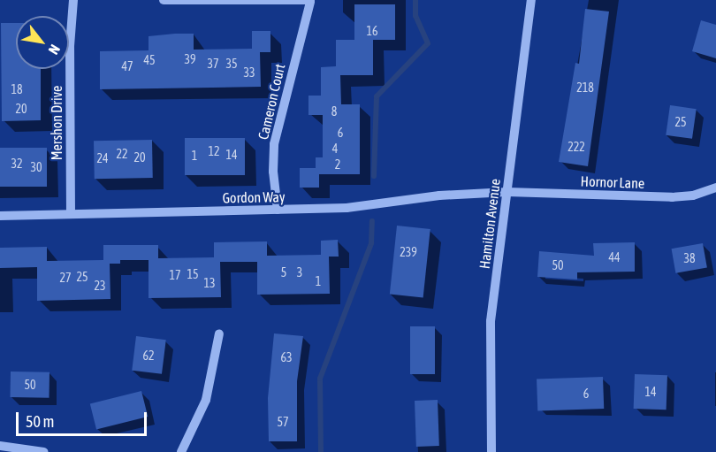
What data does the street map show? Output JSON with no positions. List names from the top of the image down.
{
  "streets": {
    "street": [
      "Cameron Court",
      "Mershon Drive",
      "Hornor Lane",
      "Gordon Way",
      "Hamilton Avenue"
    ]
  },
  "crossings": [
    ["Cameron Court", "Gordon Way"],
    ["Mershon Drive", "Gordon Way"],
    ["Hornor Lane", "Gordon Way"],
    ["Hornor Lane", "Hamilton Avenue"],
    ["Gordon Way", "Hamilton Avenue"]
  ],
  "house_numbers": [
    "16",
    "39",
    "45",
    "37",
    "35",
    "47",
    "33",
    "218",
    "18",
    "20",
    "8",
    "25",
    "6",
    "222",
    "4",
    "12",
    "22",
    "14",
    "1",
    "20",
    "24",
    "32",
    "2",
    "30",
    "239",
    "44",
    "38",
    "50",
    "5",
    "3",
    "15",
    "17",
    "25",
    "27",
    "1",
    "13",
    "23",
    "62",
    "63",
    "50",
    "14",
    "6",
    "57"
  ],
  "scale_bar": "50 m",
  "north": "bottom right"
}
